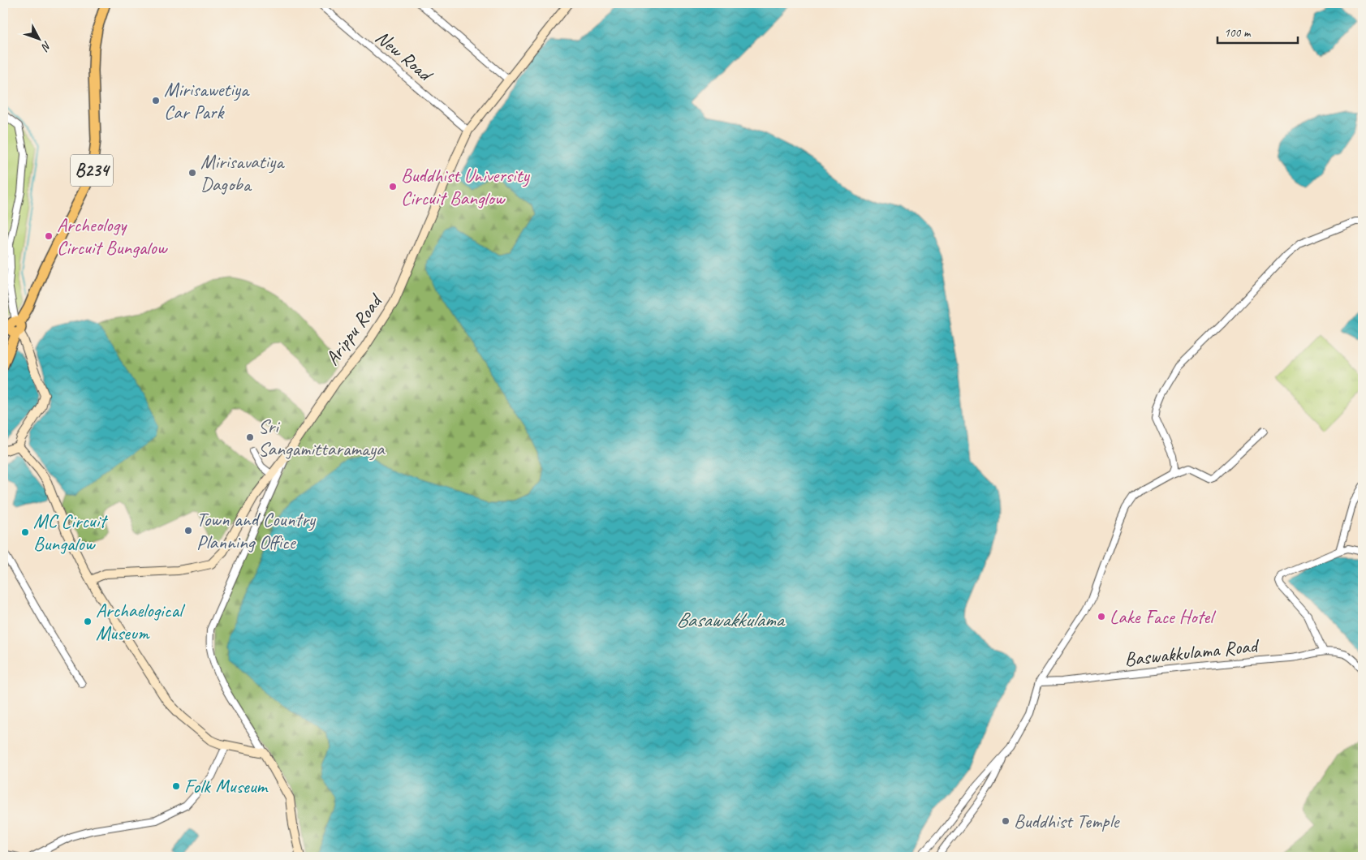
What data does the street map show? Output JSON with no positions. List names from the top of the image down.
{
  "streets": {
    "main road": ["B234"],
    "street": ["New Road", "Arippu Road", "Baswakkulama Road"]
  },
  "crossings": [
    ["New Road", "Arippu Road"]
  ],
  "water": ["Basawakkulama"],
  "places": [
    "Mirisawetiya Car Park",
    "Mirisavatiya Dagoba",
    "Buddhist University Circuit Banglow",
    "Archeology Circuit Bungalow",
    "Sri Sangamittaramaya",
    "Town and Country Planning Office",
    "MC Circuit Bungalow",
    "Lake Face Hotel",
    "Archaelogical Museum",
    "Folk Museum",
    "Buddhist Temple"
  ],
  "scale_bar": "100 m",
  "north": "bottom right"
}
